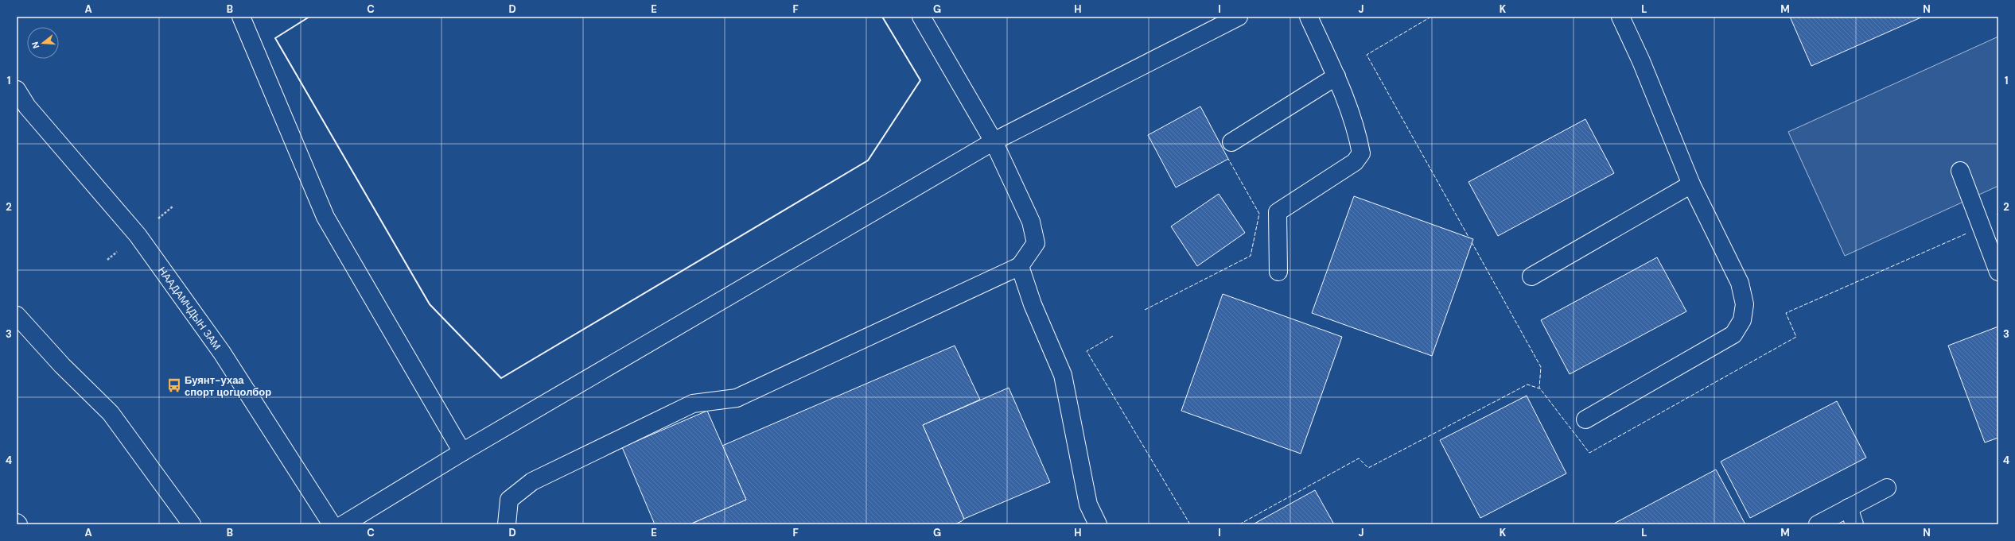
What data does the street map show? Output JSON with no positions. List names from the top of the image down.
{
  "streets": {
    "street": ["НААДАМЧДЫН ЗАМ"]
  },
  "places": {
    "bus stop": ["Буянт-ухаа спорт цогцолбор"]
  },
  "north": "left",
  "grid": {
    "columns": [
      "A",
      "B",
      "C",
      "D",
      "E",
      "F",
      "G",
      "H",
      "I",
      "J",
      "K",
      "L",
      "M",
      "N"
    ],
    "rows": [
      "1",
      "2",
      "3",
      "4"
    ]
  }
}
